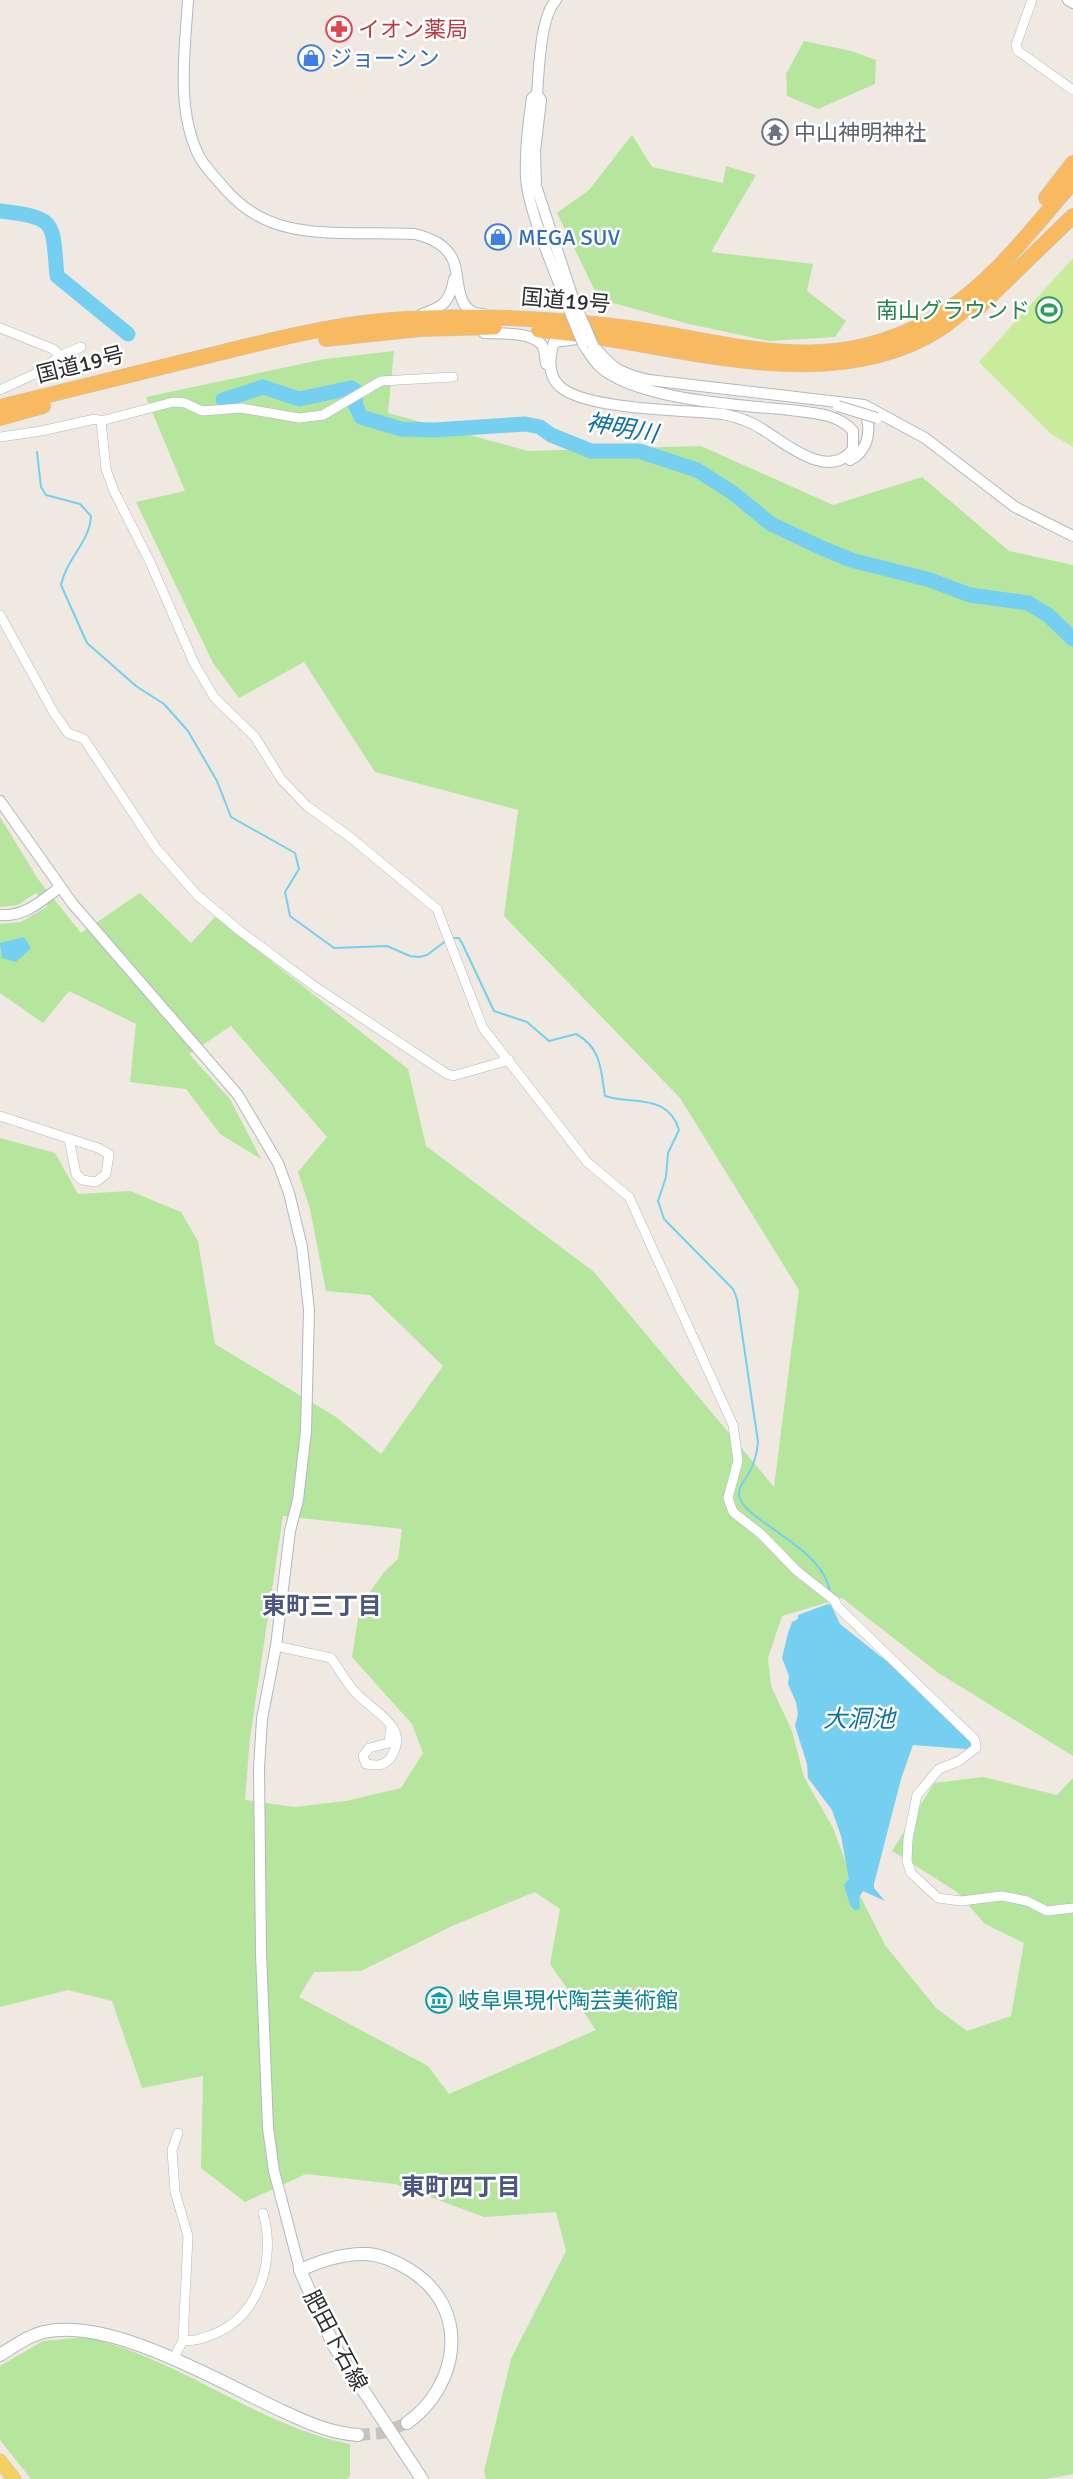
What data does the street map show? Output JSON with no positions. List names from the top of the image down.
{
  "streets": {
    "highway": ["国道19号"],
    "main road": ["肥田下石線"]
  },
  "districts": ["東町三丁目", "東町四丁目"],
  "water": ["神明川", "大洞池"],
  "places": {
    "pharmacy": ["イオン薬局"],
    "shop": ["ジョーシン", "MEGA SUV"],
    "temple": ["中山神明神社"],
    "sports": ["南山グラウンド"],
    "museum": ["岐阜県現代陶芸美術館"]
  }
}
